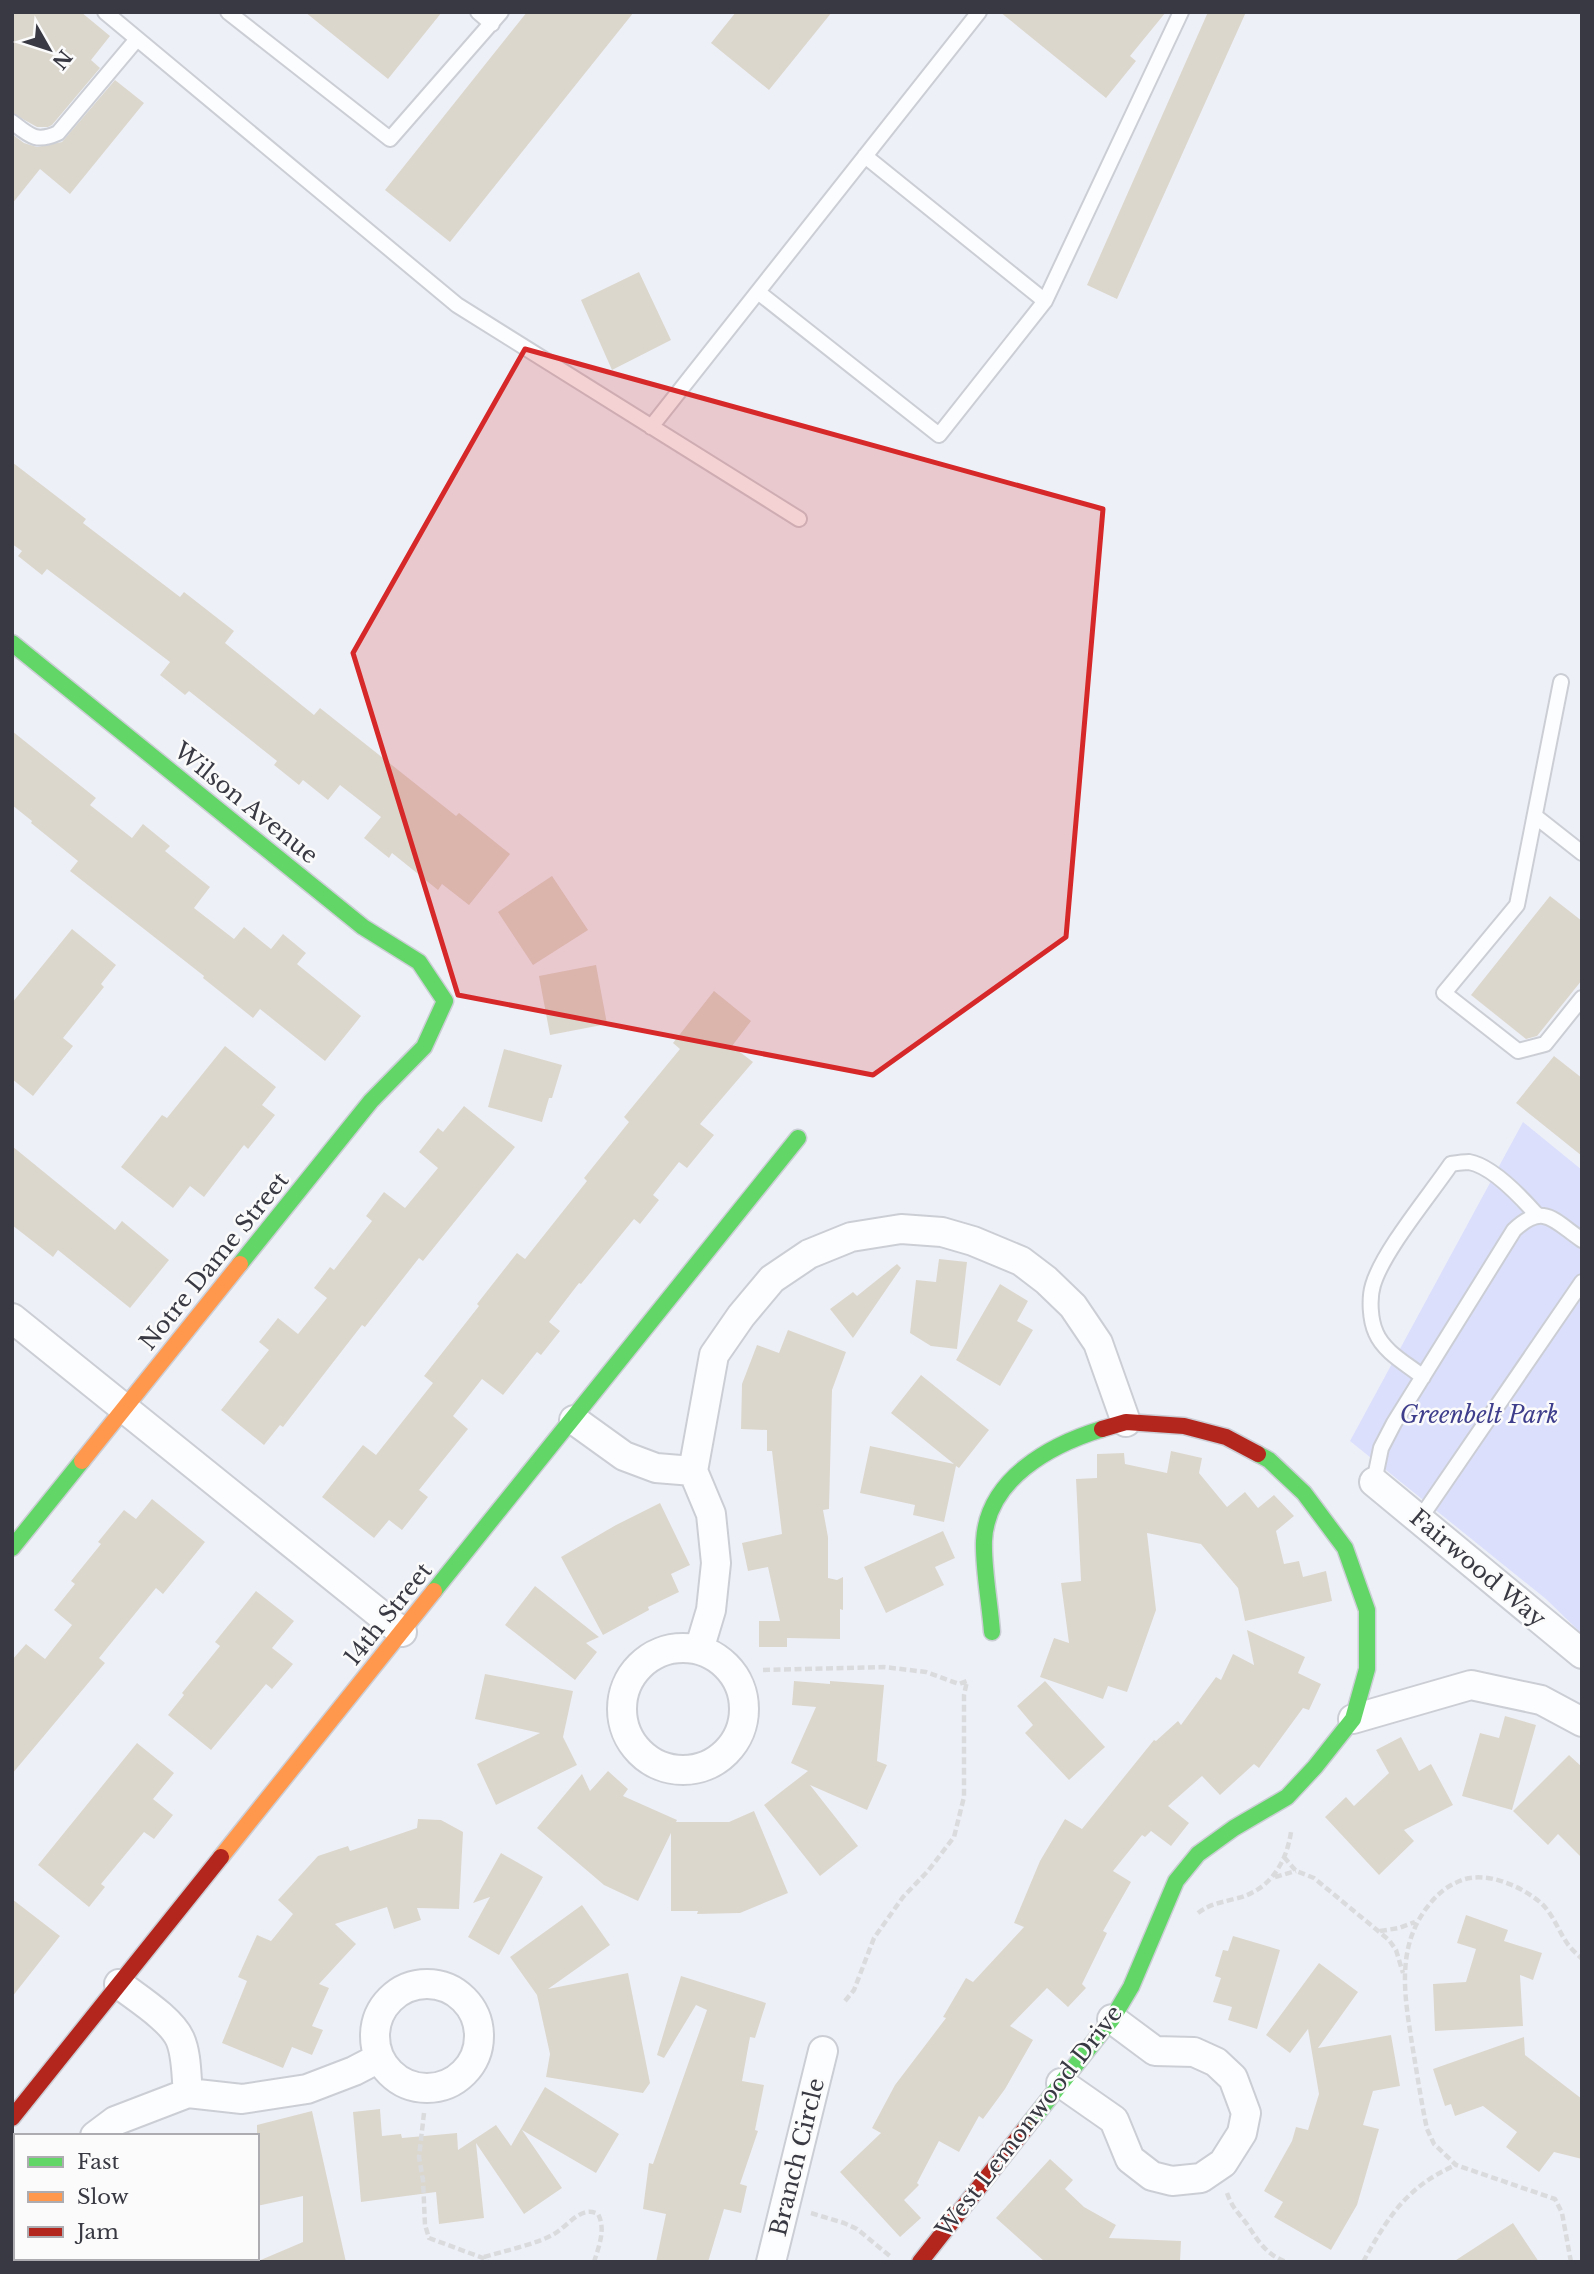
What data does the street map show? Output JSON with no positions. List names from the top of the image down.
{
  "streets": {
    "street": [
      "Wilson Avenue",
      "Notre Dame Street",
      "Fairwood Way",
      "14th Street",
      "West Lemonwood Drive",
      "Branch Circle"
    ]
  },
  "crossings": [
    ["Wilson Avenue", "Notre Dame Street"]
  ],
  "parks": ["Greenbelt Park"],
  "legend": ["Fast", "Slow", "Jam"],
  "north": "bottom right"
}
